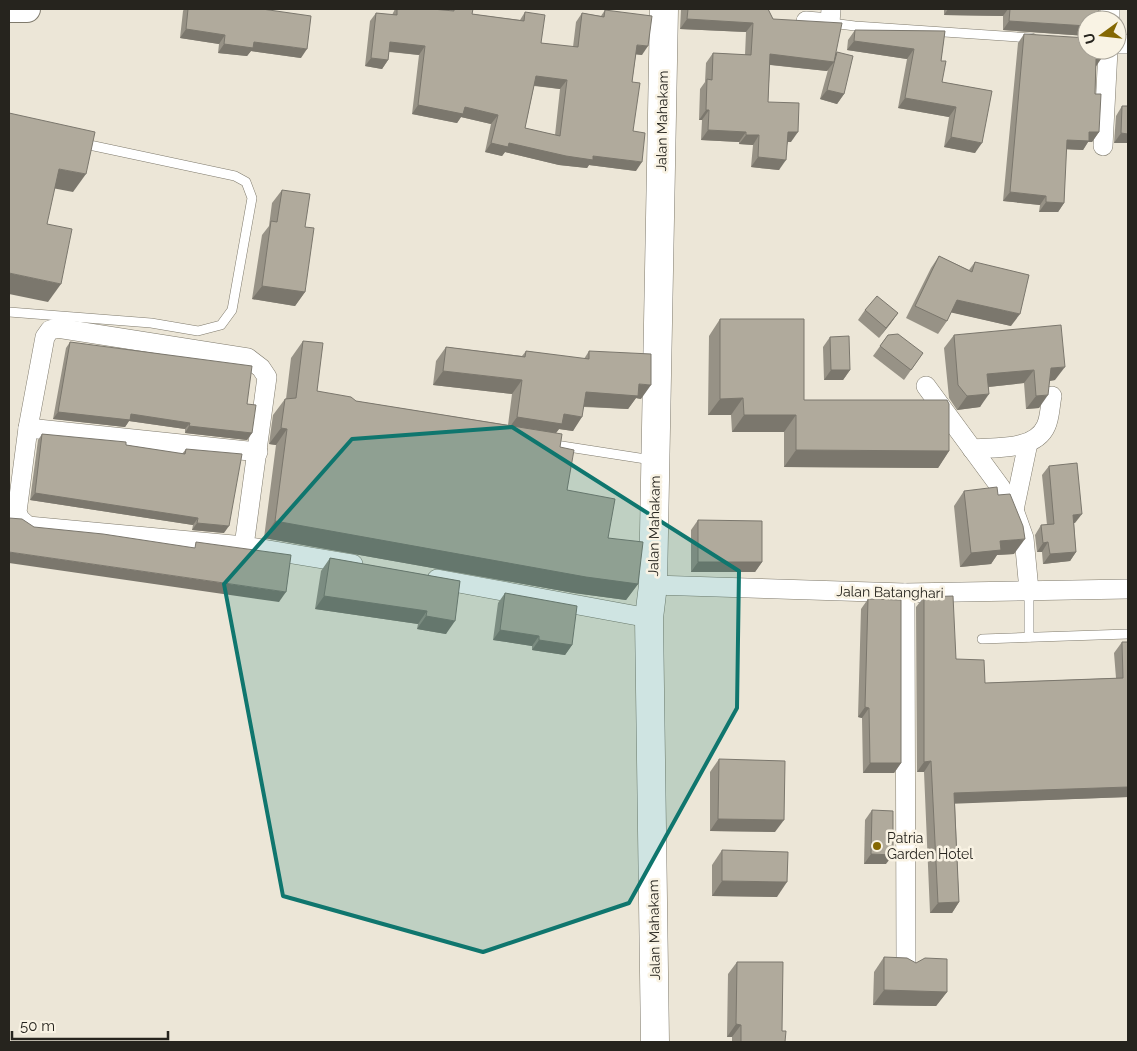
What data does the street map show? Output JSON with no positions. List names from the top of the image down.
{
  "streets": {
    "main road": ["Jalan Mahakam"],
    "street": ["Jalan Batanghari"]
  },
  "crossings": [
    ["Jalan Mahakam", "Jalan Batanghari"]
  ],
  "places": ["Patria Garden Hotel"],
  "scale_bar": "50 m",
  "north": "left"
}
